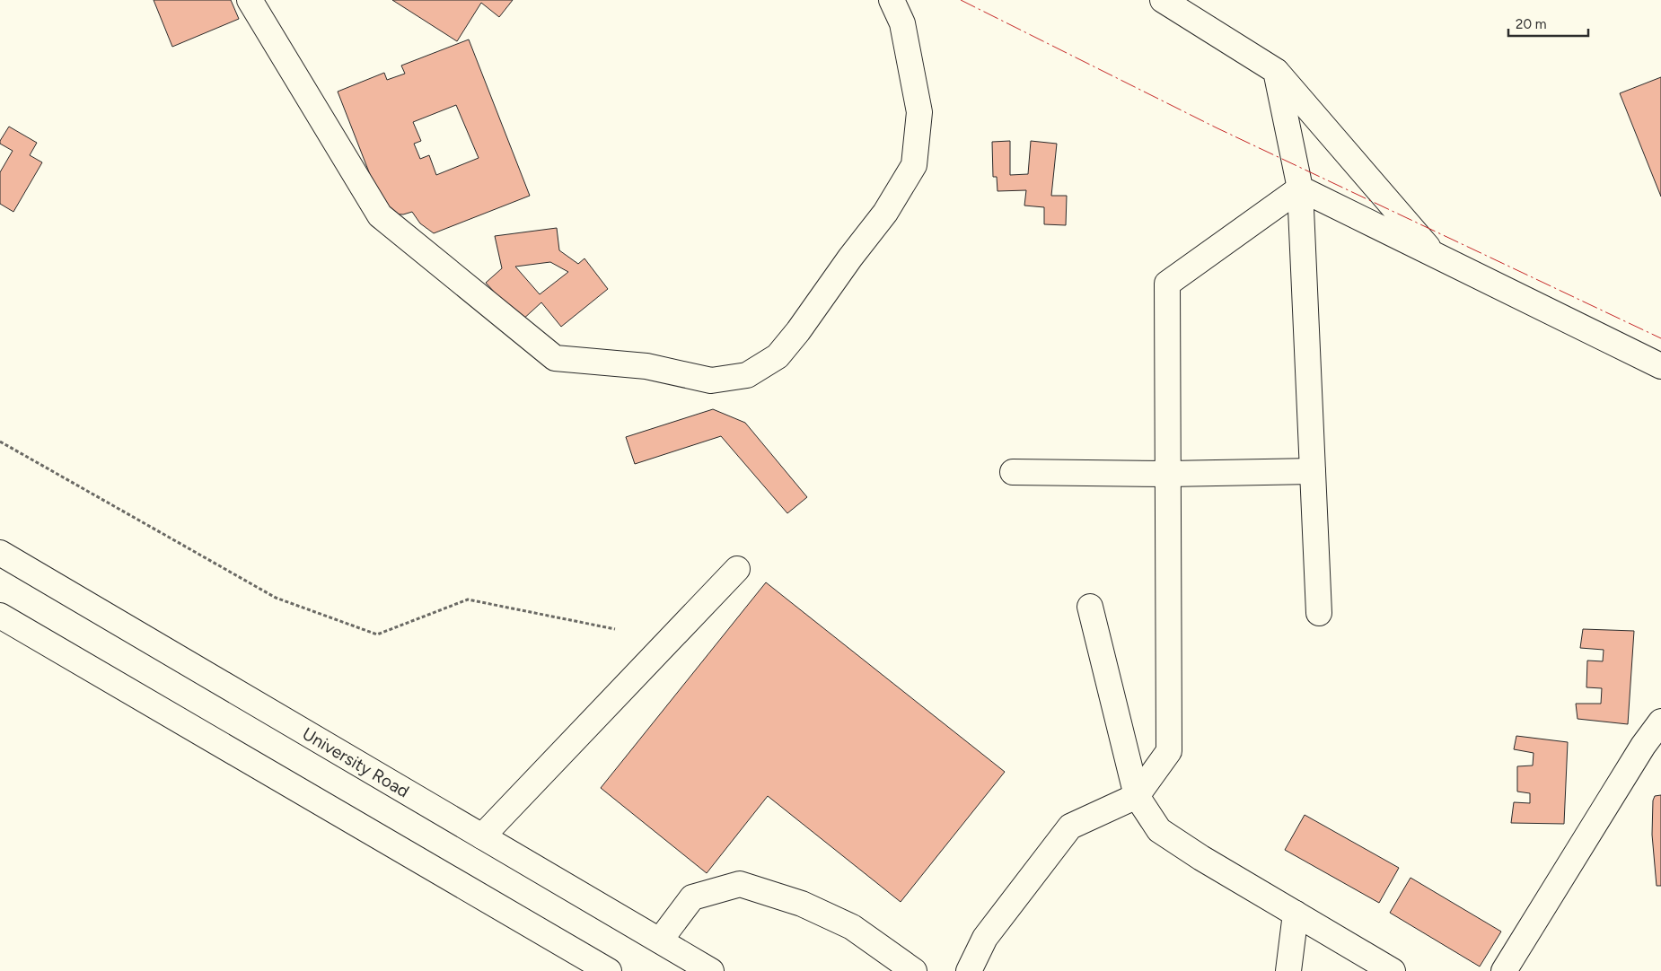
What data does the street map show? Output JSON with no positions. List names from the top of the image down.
{
  "streets": {
    "main road": ["University Road"]
  },
  "scale_bar": "20 m"
}
